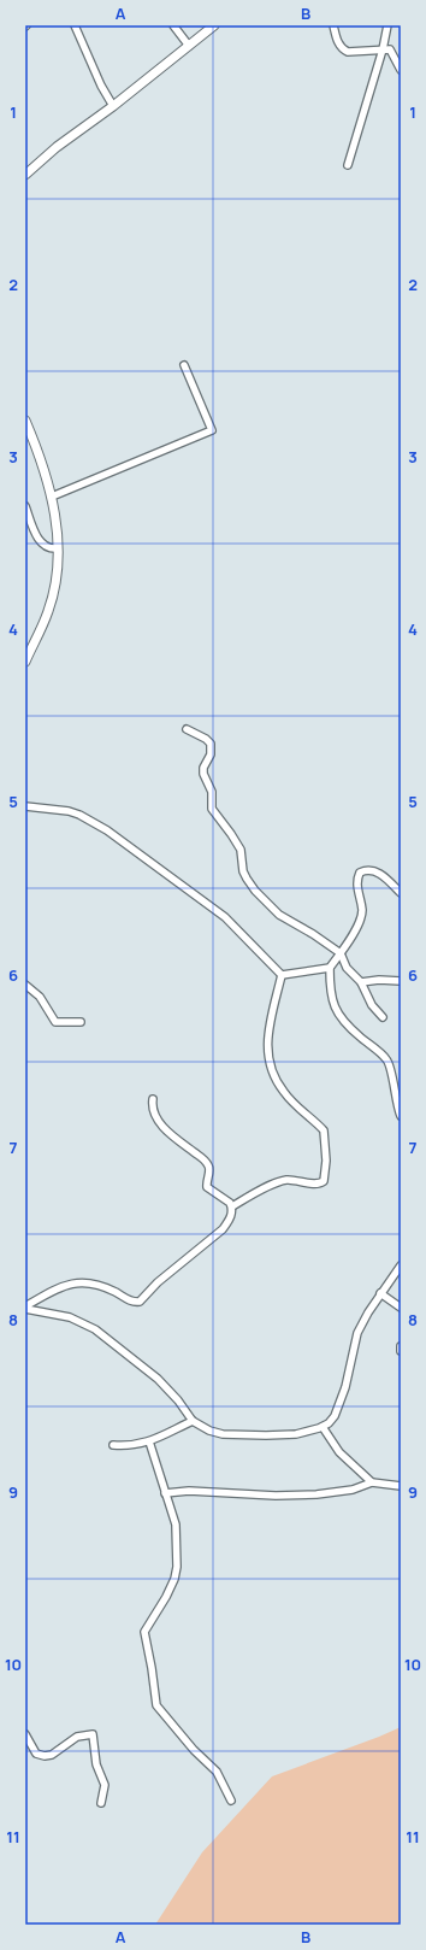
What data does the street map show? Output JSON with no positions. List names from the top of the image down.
{
  "grid": {
    "columns": ["A", "B"],
    "rows": [
      "1",
      "2",
      "3",
      "4",
      "5",
      "6",
      "7",
      "8",
      "9",
      "10",
      "11"
    ]
  }
}
